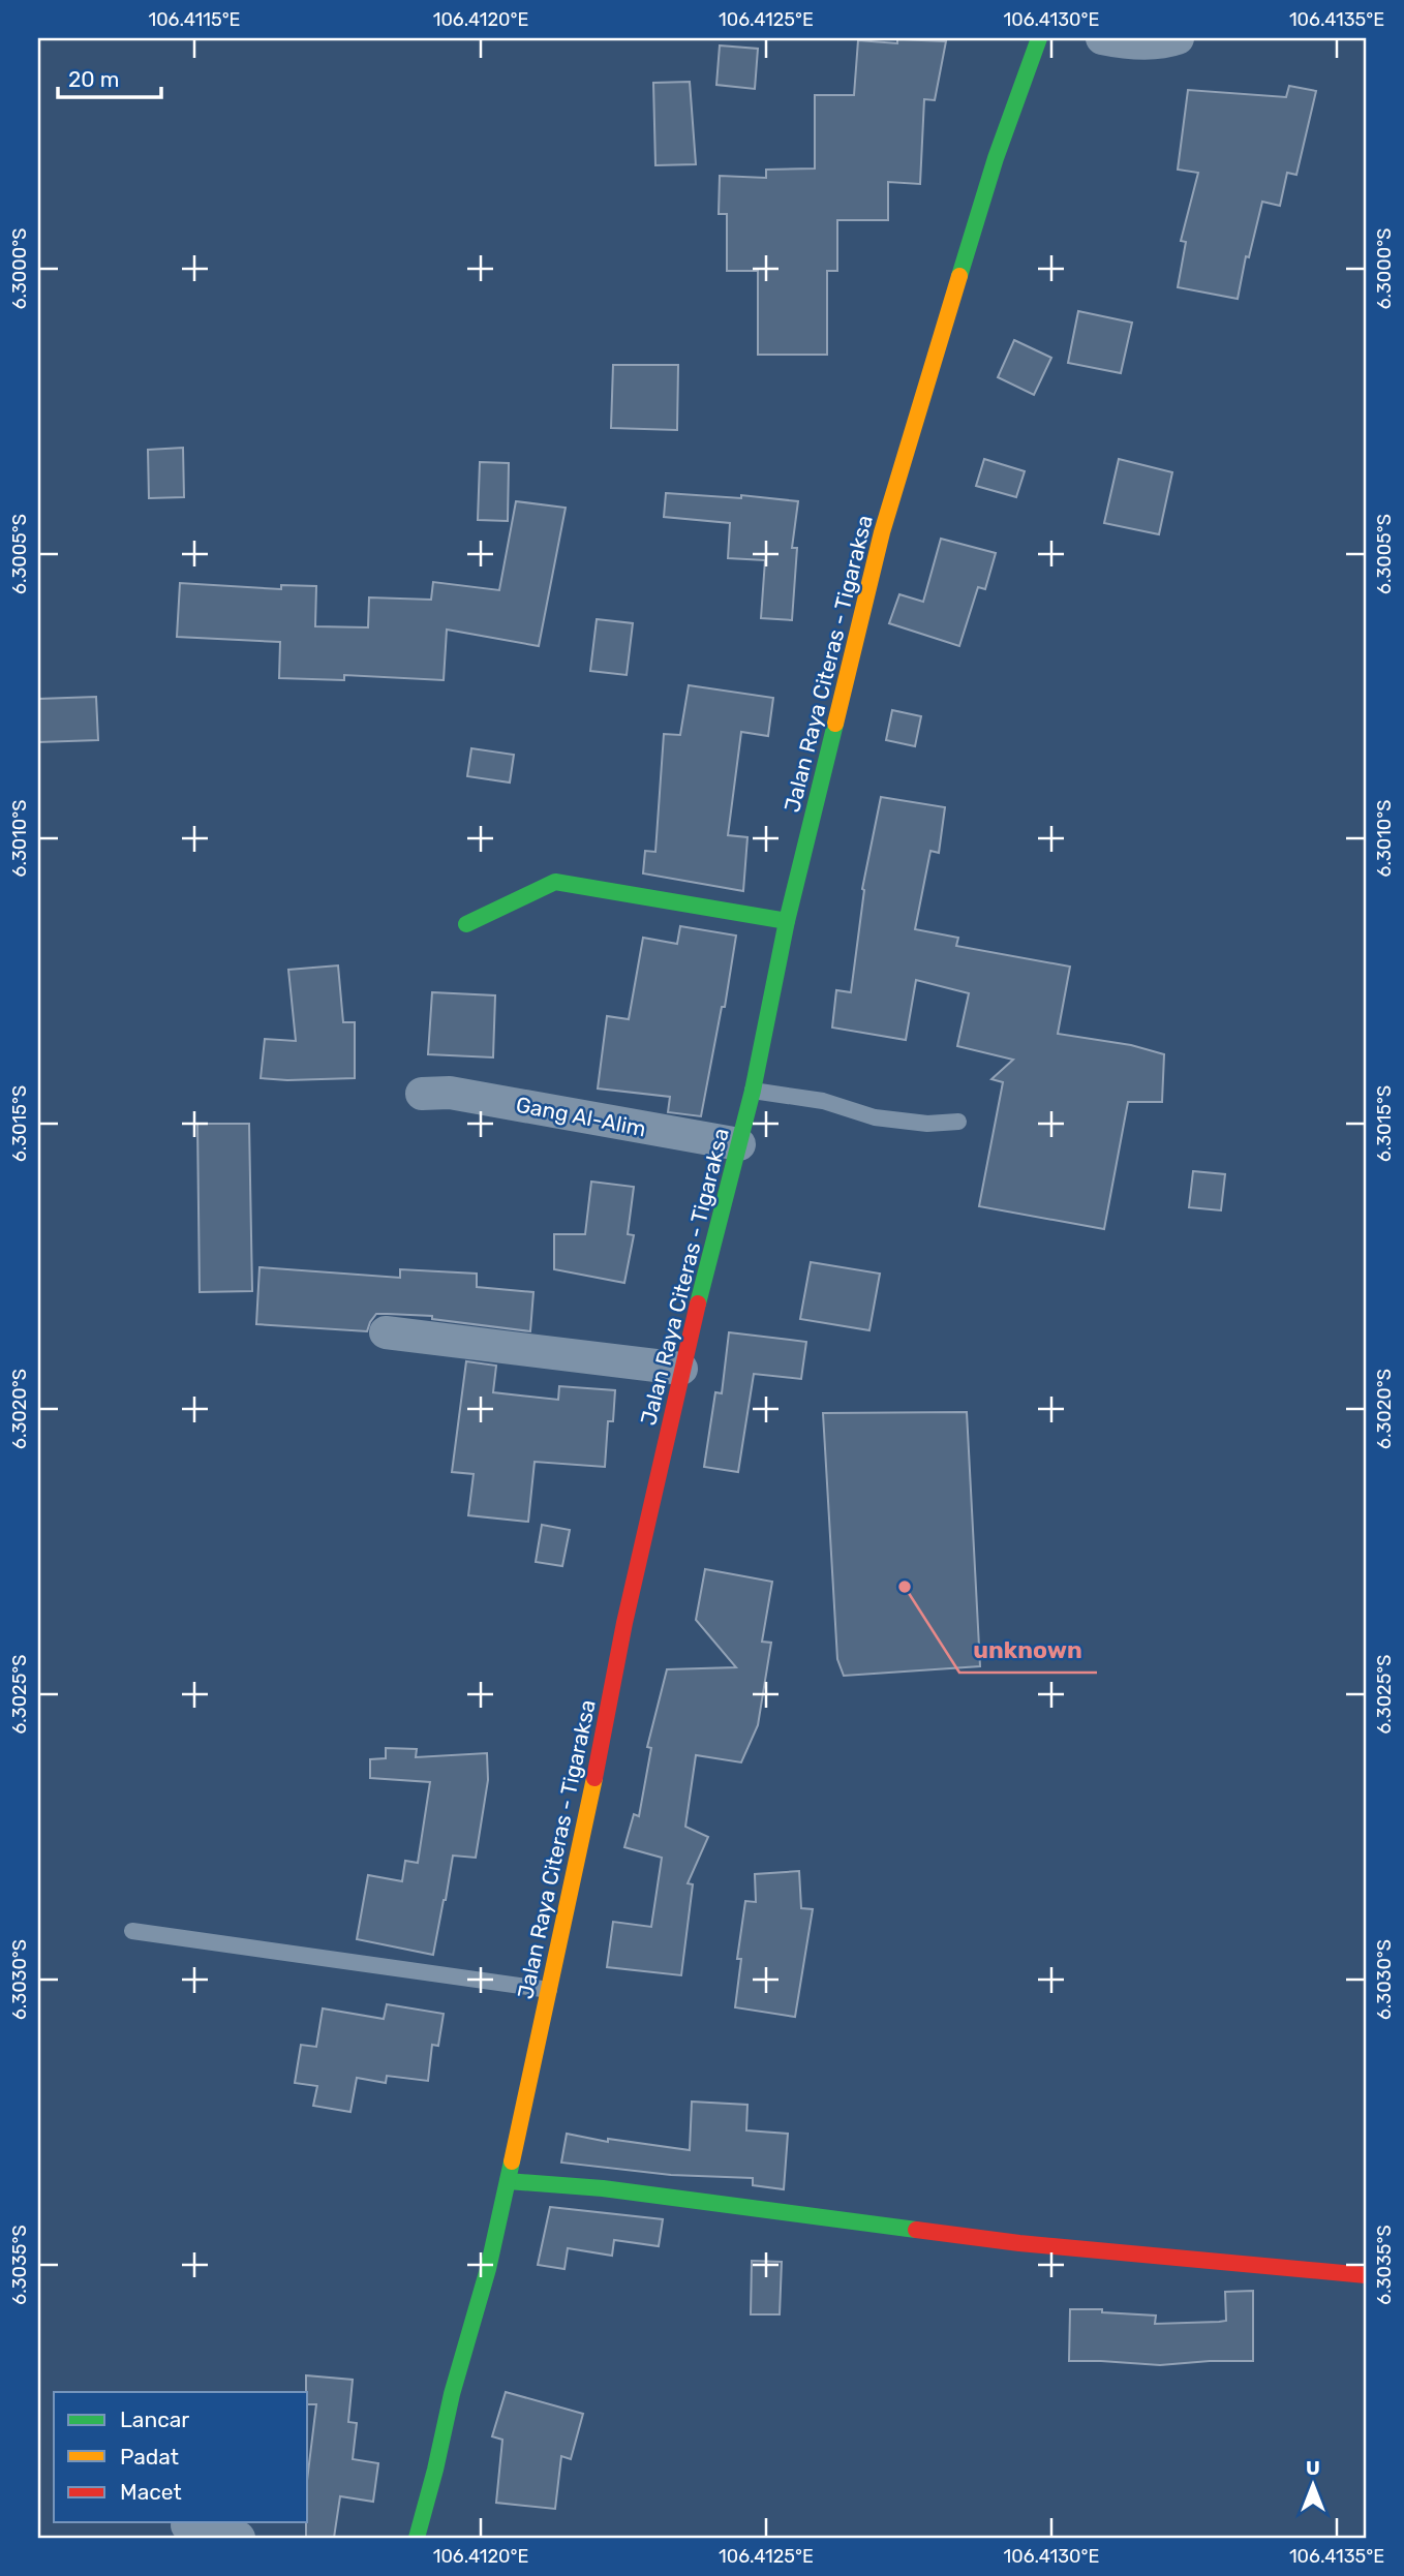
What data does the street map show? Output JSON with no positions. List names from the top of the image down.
{
  "streets": {
    "main road": ["Jalan Raya Citeras - Tigaraksa"],
    "street": ["Gang Al-Alim"]
  },
  "crossings": [
    ["Jalan Raya Citeras - Tigaraksa", "Gang Al-Alim"]
  ],
  "places": ["unknown"],
  "legend": ["Lancar", "Padat", "Macet"],
  "scale_bar": "20 m",
  "north": "top",
  "coordinates": [
    "106.4115°E",
    "106.4120°E",
    "106.4125°E",
    "106.4130°E",
    "106.4135°E",
    "6.3000°S",
    "6.3005°S",
    "6.3010°S",
    "6.3015°S",
    "6.3020°S",
    "6.3025°S",
    "6.3030°S",
    "6.3035°S"
  ]
}
